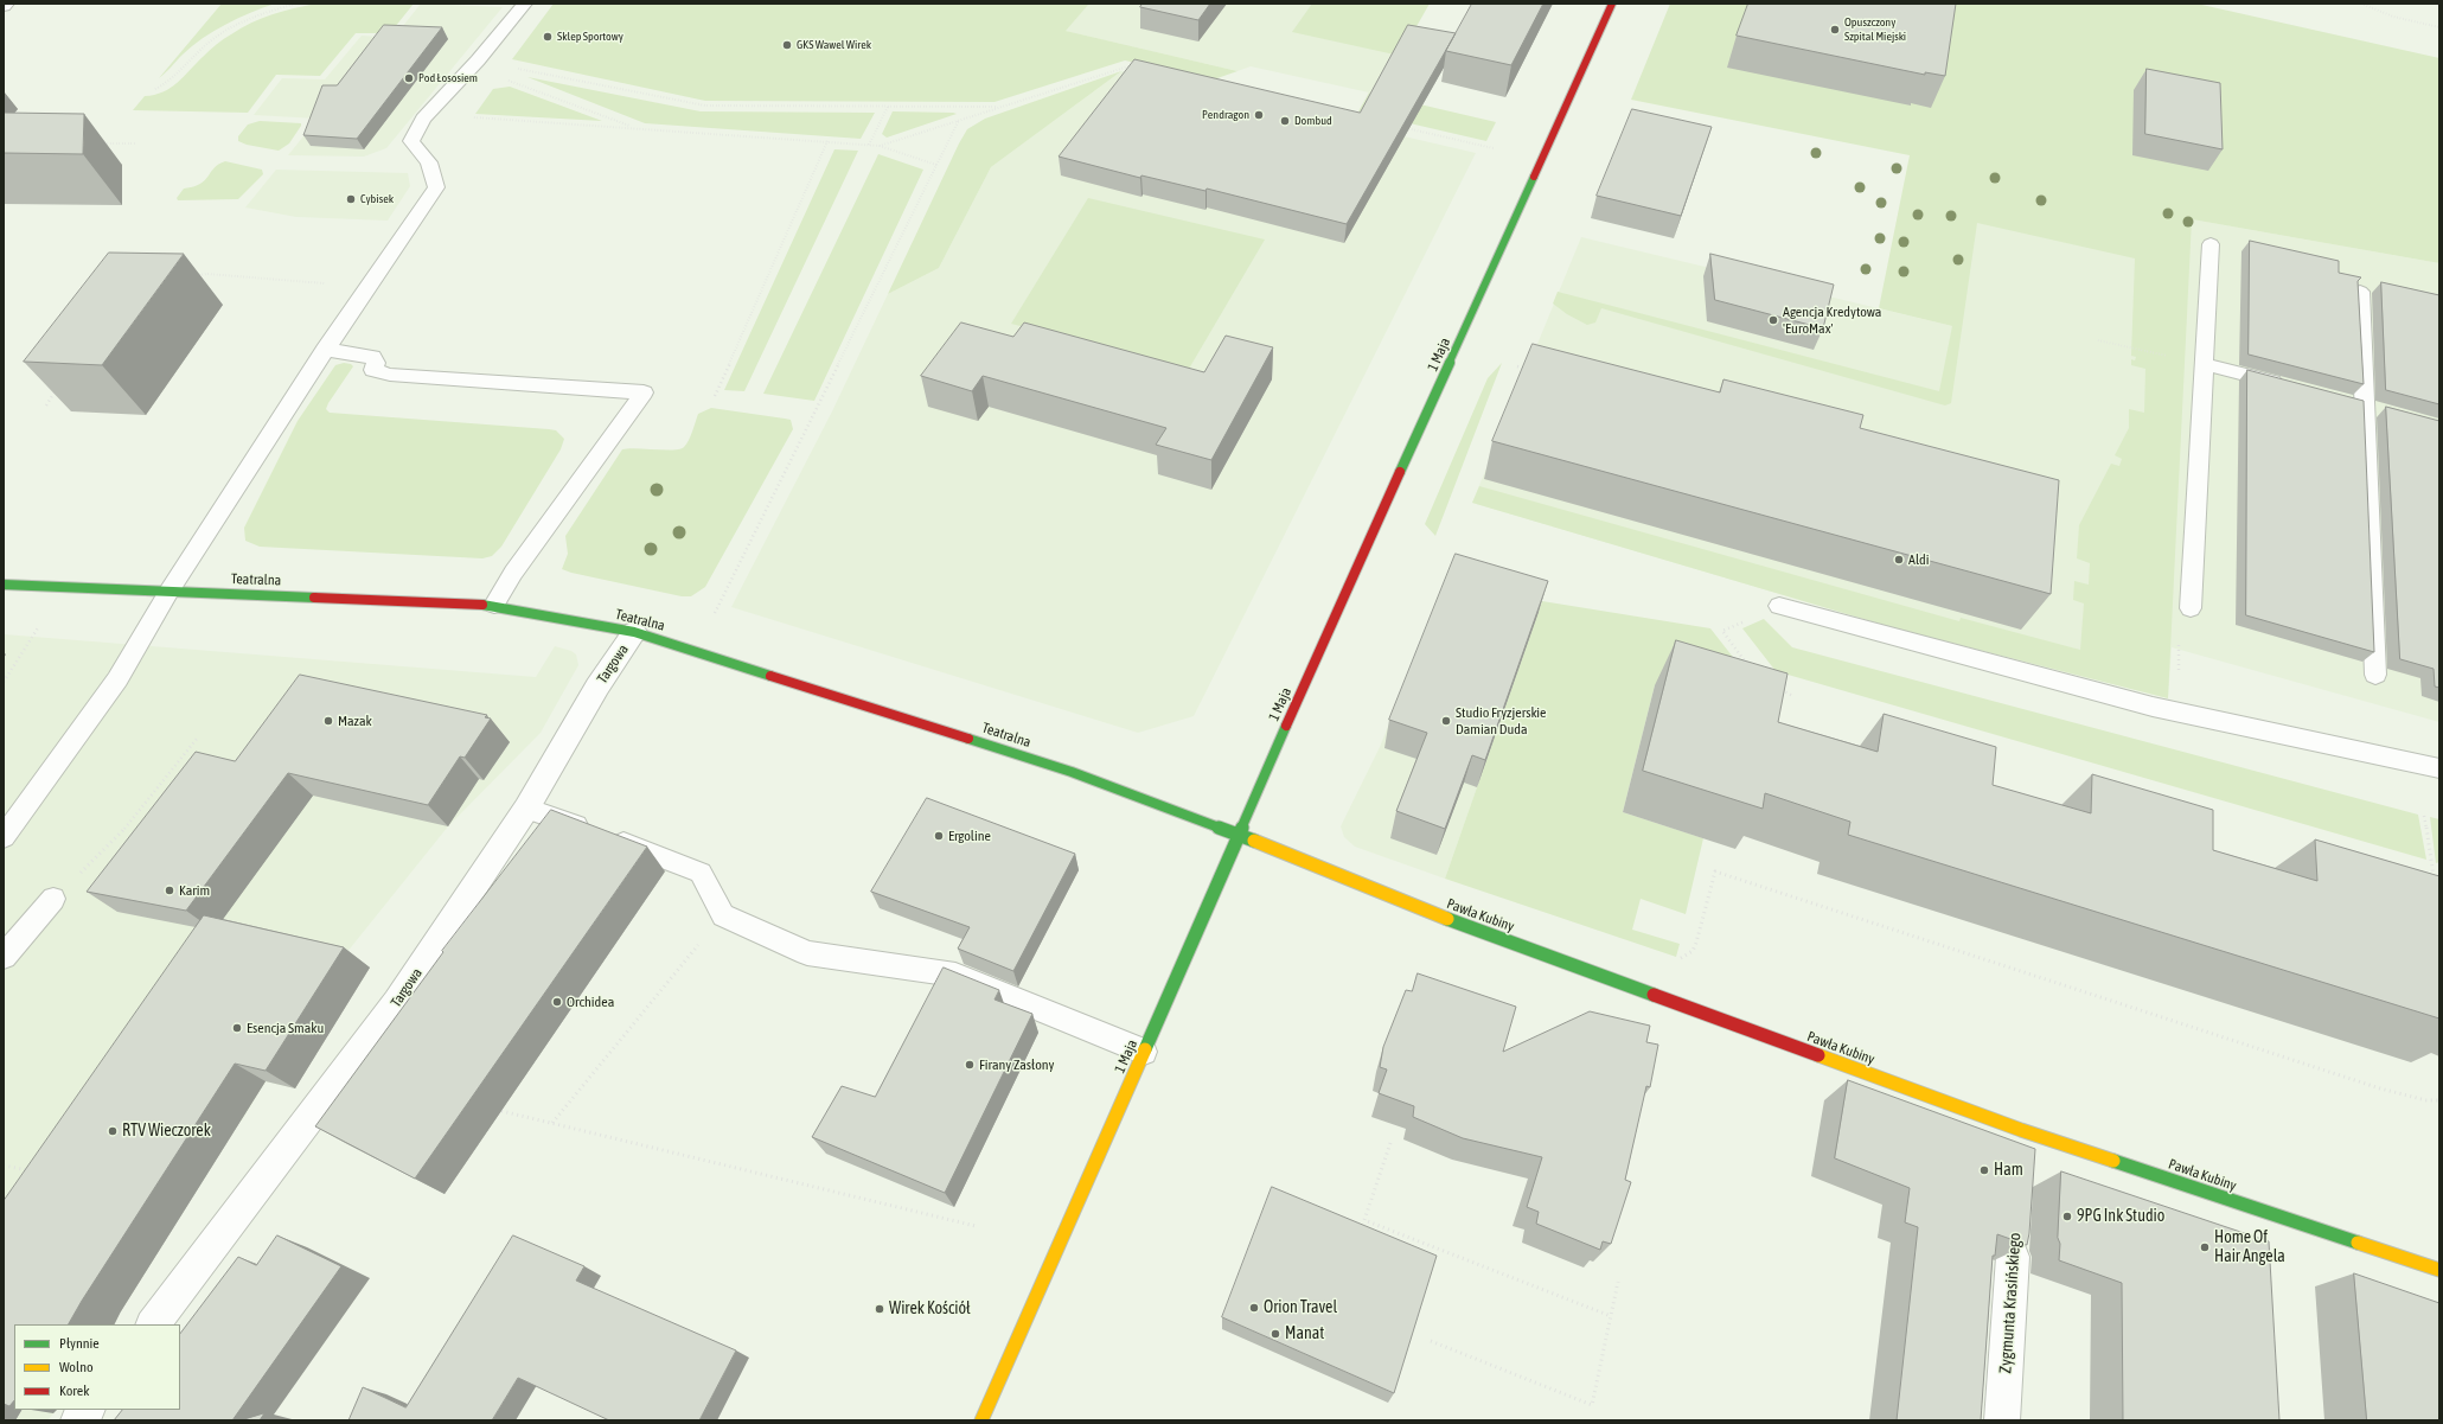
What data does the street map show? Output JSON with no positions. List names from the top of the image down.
{
  "streets": {
    "street": [
      "1 Maja",
      "Teatralna",
      "Targowa",
      "Pawła Kubiny",
      "Zygmunta Krasińskiego"
    ]
  },
  "crossings": [
    ["1 Maja", "Teatralna"],
    ["1 Maja", "Pawła Kubiny"],
    ["Teatralna", "Targowa"],
    ["Teatralna", "Pawła Kubiny"]
  ],
  "places": [
    "Opuszczony Szpital Miejski",
    "Sklep Sportowy",
    "GKS Wawel Wirek",
    "Pod Łososiem",
    "Pendragon",
    "Dombud",
    "Cybisek",
    "Agencja Kredytowa 'EuroMax'",
    "Aldi",
    "Mazak",
    "Studio Fryzjerskie Damian Duda",
    "Ergoline",
    "Karim",
    "Orchidea",
    "Esencja Smaku",
    "Firany Zasłony",
    "RTV Wieczorek",
    "Ham",
    "9PG Ink Studio",
    "Home Of Hair Angela",
    "Orion Travel",
    "Wirek Kościół",
    "Manat"
  ],
  "legend": ["Płynnie", "Wolno", "Korek"]
}
